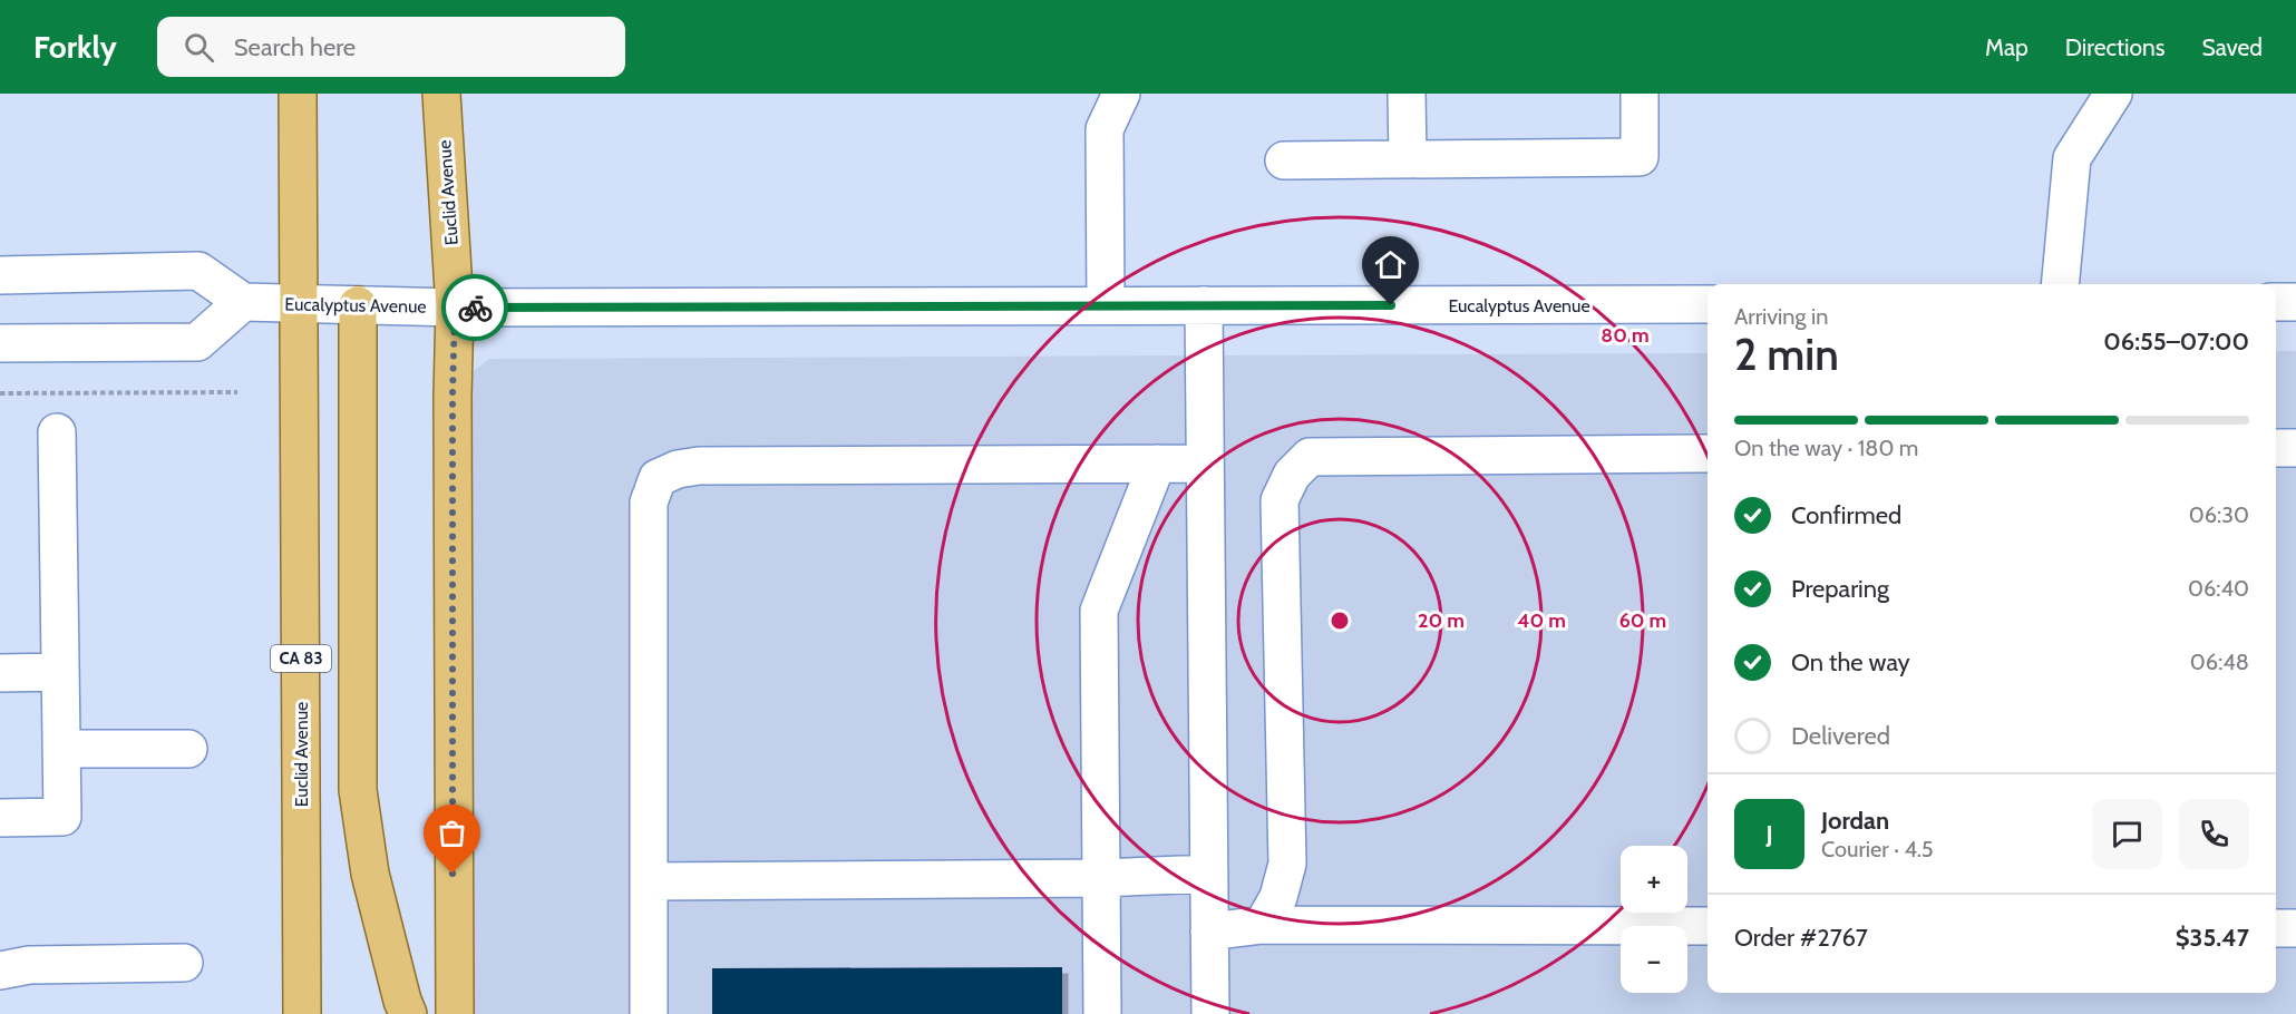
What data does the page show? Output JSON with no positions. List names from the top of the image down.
{
  "streets": {
    "main road": ["Euclid Avenue", "CA 83"],
    "street": ["Eucalyptus Avenue"]
  },
  "crossings": [
    ["Euclid Avenue", "Eucalyptus Avenue"]
  ],
  "page": {
    "header": "Forkly",
    "search": "Search here",
    "nav": ["Map", "Directions", "Saved"],
    "heading": ["2 min", "Arriving in", "06:55–07:00"],
    "panel": [
      "Jordan",
      "Courier · 4.5",
      "Order #2767",
      "$35.47"
    ],
    "bar": "On the way · 180 m",
    "list": [
      ["Confirmed", "06:30"],
      ["Preparing", "06:40"],
      ["On the way", "06:48"],
      "Delivered"
    ],
    "round": "J",
    "map_buttons": ["+", "−"]
  },
  "rings": [
    "80 m",
    "20 m",
    "40 m",
    "60 m"
  ]
}
